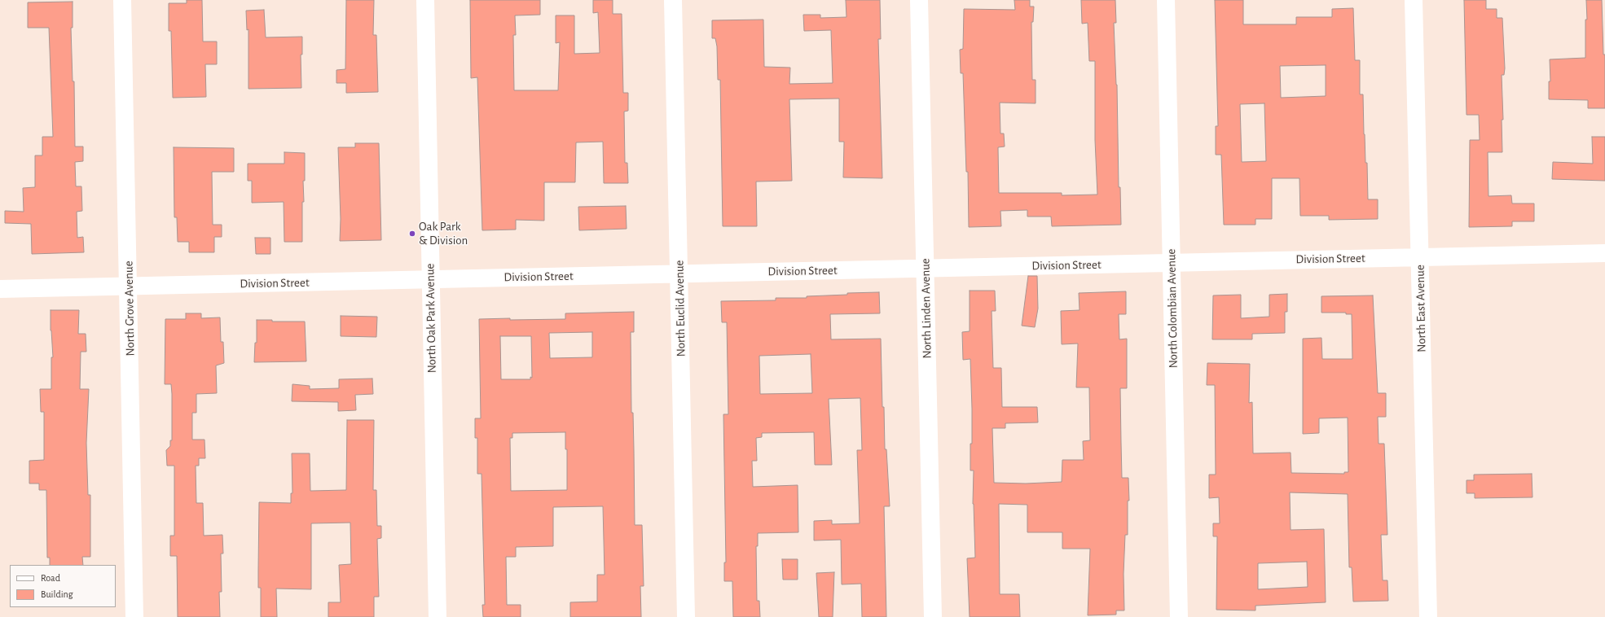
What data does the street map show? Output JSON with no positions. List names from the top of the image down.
{
  "streets": {
    "street": [
      "Division Street",
      "North Grove Avenue",
      "North Euclid Avenue",
      "North Linden Avenue",
      "North Colombian Avenue",
      "North East Avenue",
      "North Oak Park Avenue"
    ]
  },
  "crossings": [
    ["Division Street", "North Grove Avenue"],
    ["Division Street", "North Euclid Avenue"],
    ["Division Street", "North Linden Avenue"],
    ["Division Street", "North Colombian Avenue"],
    ["Division Street", "North East Avenue"],
    ["Division Street", "North Oak Park Avenue"]
  ],
  "places": ["Oak Park & Division"],
  "legend": ["Road", "Building"]
}
